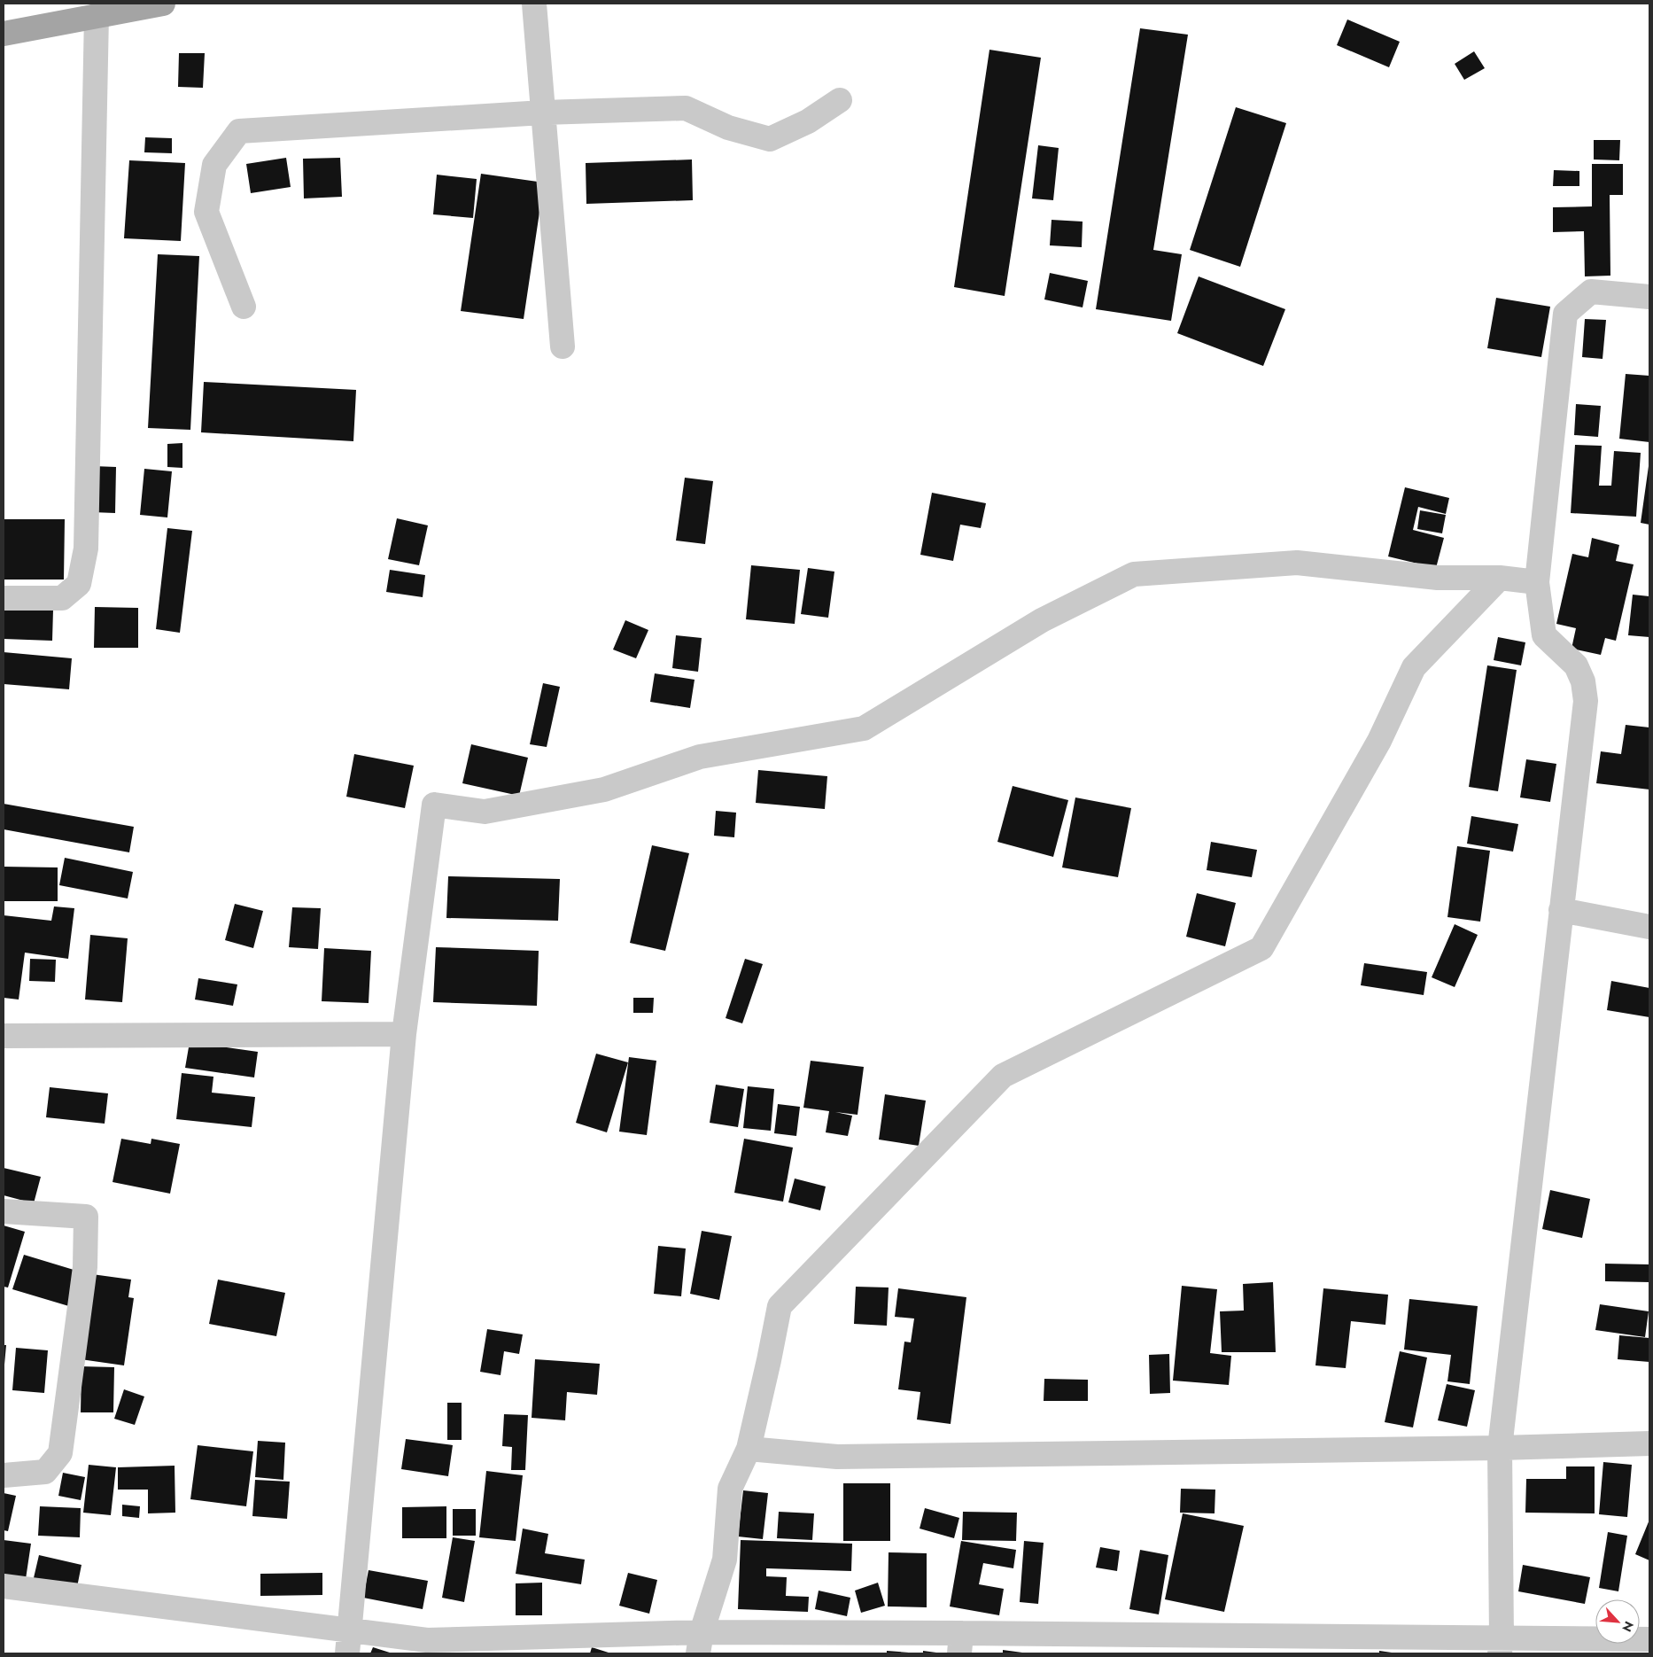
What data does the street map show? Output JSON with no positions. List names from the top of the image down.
{
  "north": "bottom right"
}
